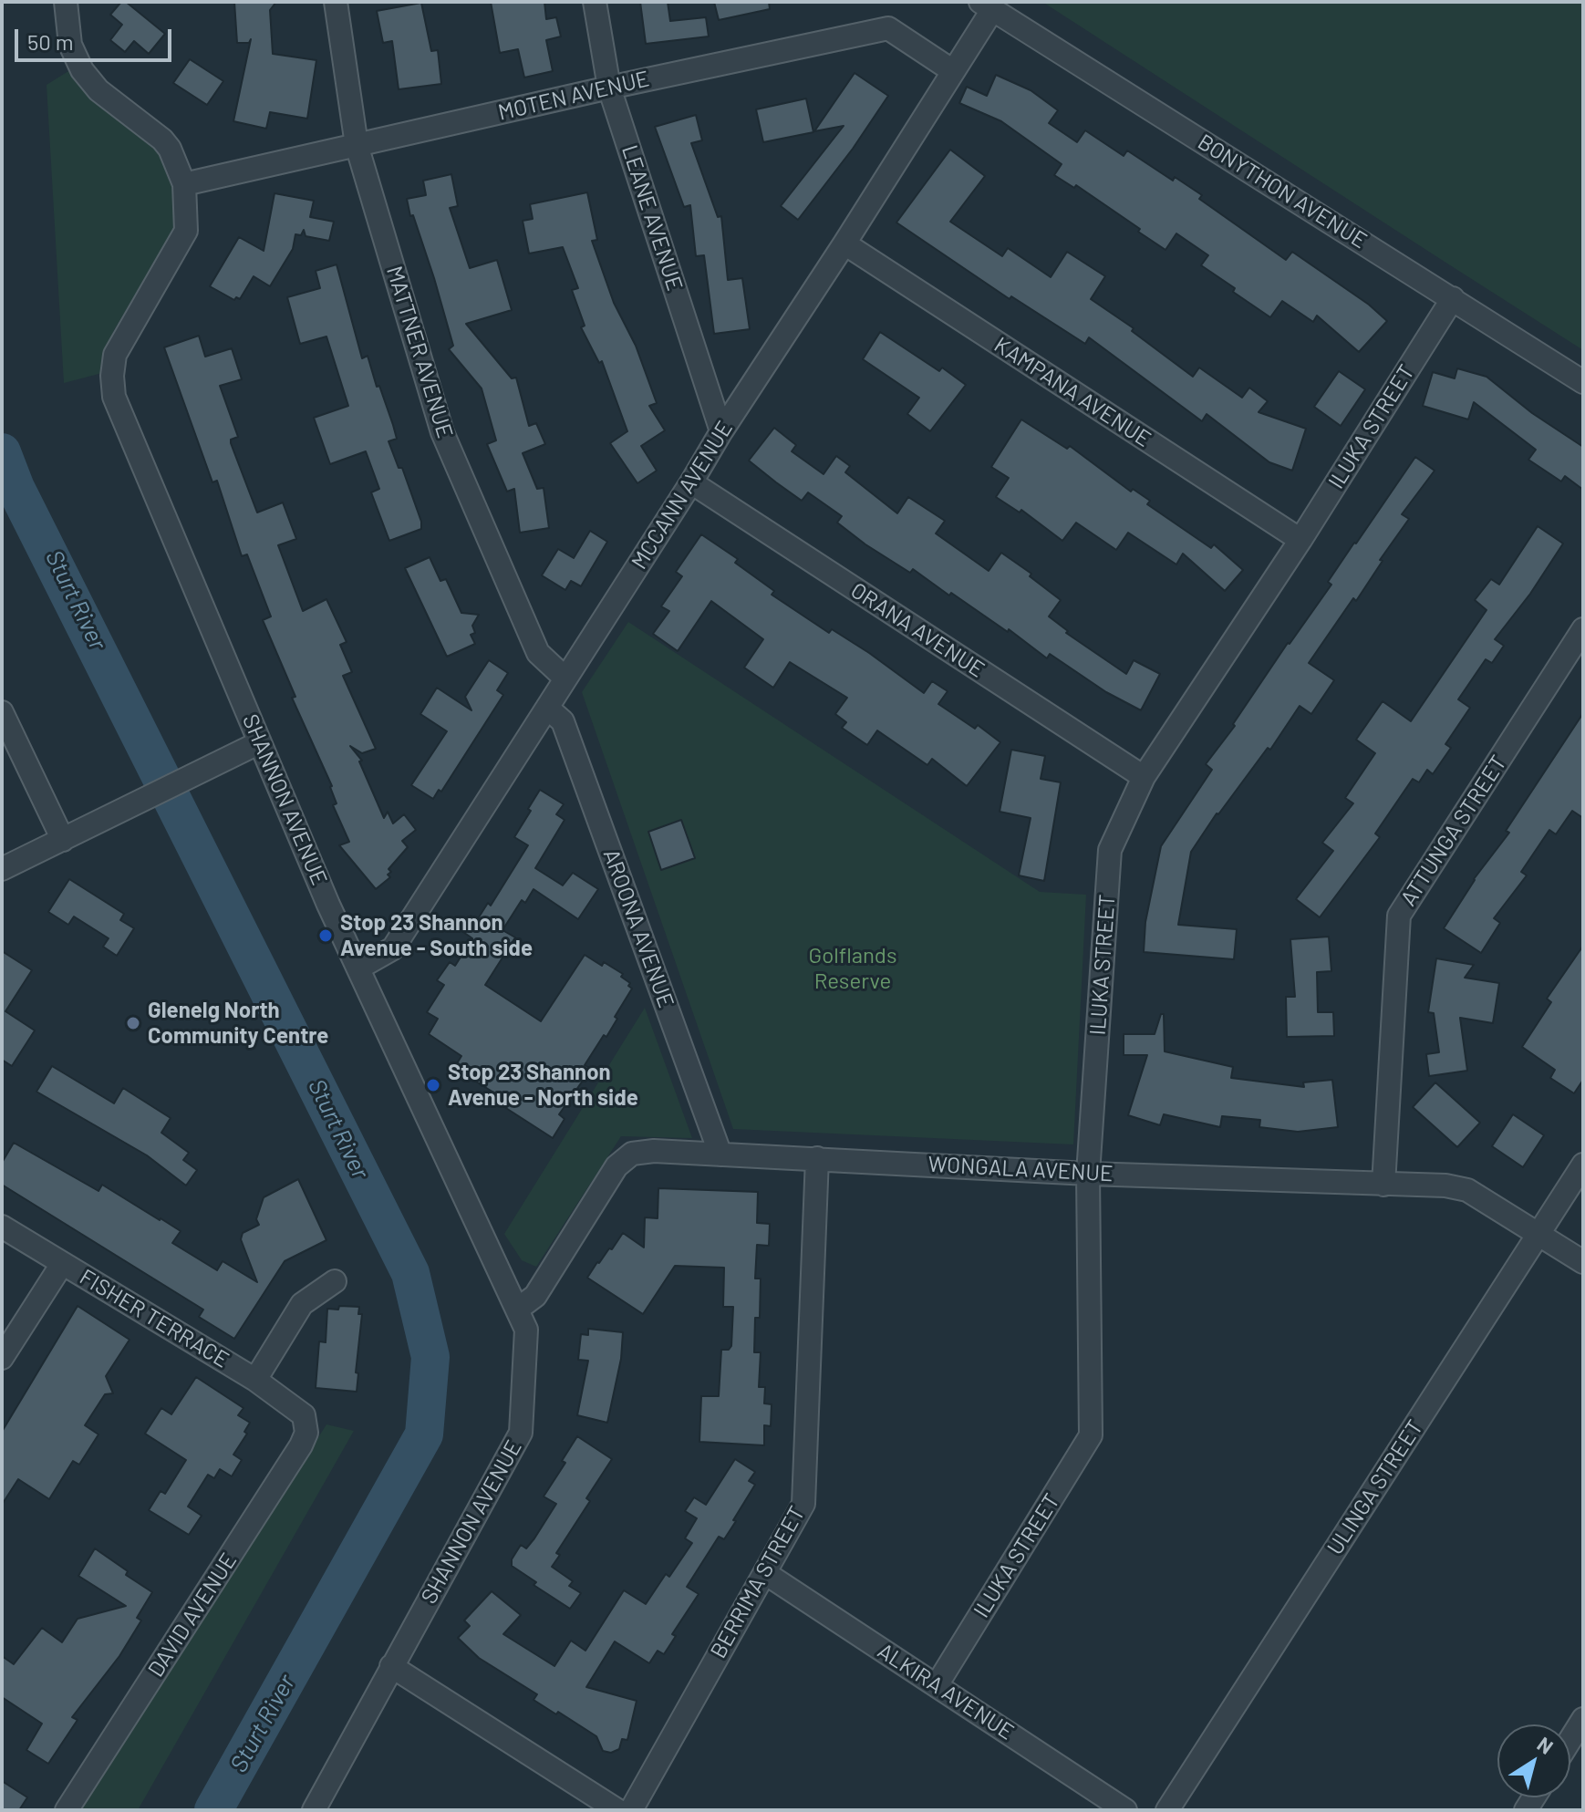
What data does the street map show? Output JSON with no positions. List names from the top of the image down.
{
  "streets": {
    "street": [
      "MOTEN AVENUE",
      "BONYTHON AVENUE",
      "LEANE AVENUE",
      "MATTNER AVENUE",
      "KAMPANA AVENUE",
      "ILUKA STREET",
      "MCCANN AVENUE",
      "ORANA AVENUE",
      "SHANNON AVENUE",
      "ATTUNGA STREET",
      "AROONA AVENUE",
      "WONGALA AVENUE",
      "FISHER TERRACE",
      "ULINGA STREET",
      "BERRIMA STREET",
      "DAVID AVENUE",
      "ALKIRA AVENUE"
    ]
  },
  "crossings": [
    ["MOTEN AVENUE", "LEANE AVENUE"],
    ["MOTEN AVENUE", "MATTNER AVENUE"],
    ["MOTEN AVENUE", "MCCANN AVENUE"],
    ["MOTEN AVENUE", "SHANNON AVENUE"],
    ["BONYTHON AVENUE", "ILUKA STREET"],
    ["BONYTHON AVENUE", "MCCANN AVENUE"],
    ["LEANE AVENUE", "MCCANN AVENUE"],
    ["MATTNER AVENUE", "MCCANN AVENUE"],
    ["KAMPANA AVENUE", "ILUKA STREET"],
    ["KAMPANA AVENUE", "MCCANN AVENUE"],
    ["ILUKA STREET", "ORANA AVENUE"],
    ["ILUKA STREET", "WONGALA AVENUE"],
    ["ILUKA STREET", "ALKIRA AVENUE"],
    ["MCCANN AVENUE", "ORANA AVENUE"],
    ["MCCANN AVENUE", "SHANNON AVENUE"],
    ["MCCANN AVENUE", "AROONA AVENUE"],
    ["SHANNON AVENUE", "WONGALA AVENUE"],
    ["ATTUNGA STREET", "WONGALA AVENUE"],
    ["AROONA AVENUE", "WONGALA AVENUE"],
    ["WONGALA AVENUE", "ULINGA STREET"],
    ["WONGALA AVENUE", "BERRIMA STREET"],
    ["FISHER TERRACE", "DAVID AVENUE"],
    ["BERRIMA STREET", "ALKIRA AVENUE"]
  ],
  "water": ["Sturt River"],
  "parks": ["Golflands Reserve"],
  "places": ["Stop 23 Shannon Avenue - South side", "Glenelg North Community Centre", "Stop 23 Shannon Avenue - North side"],
  "scale_bar": "50 m",
  "north": "top right"
}
